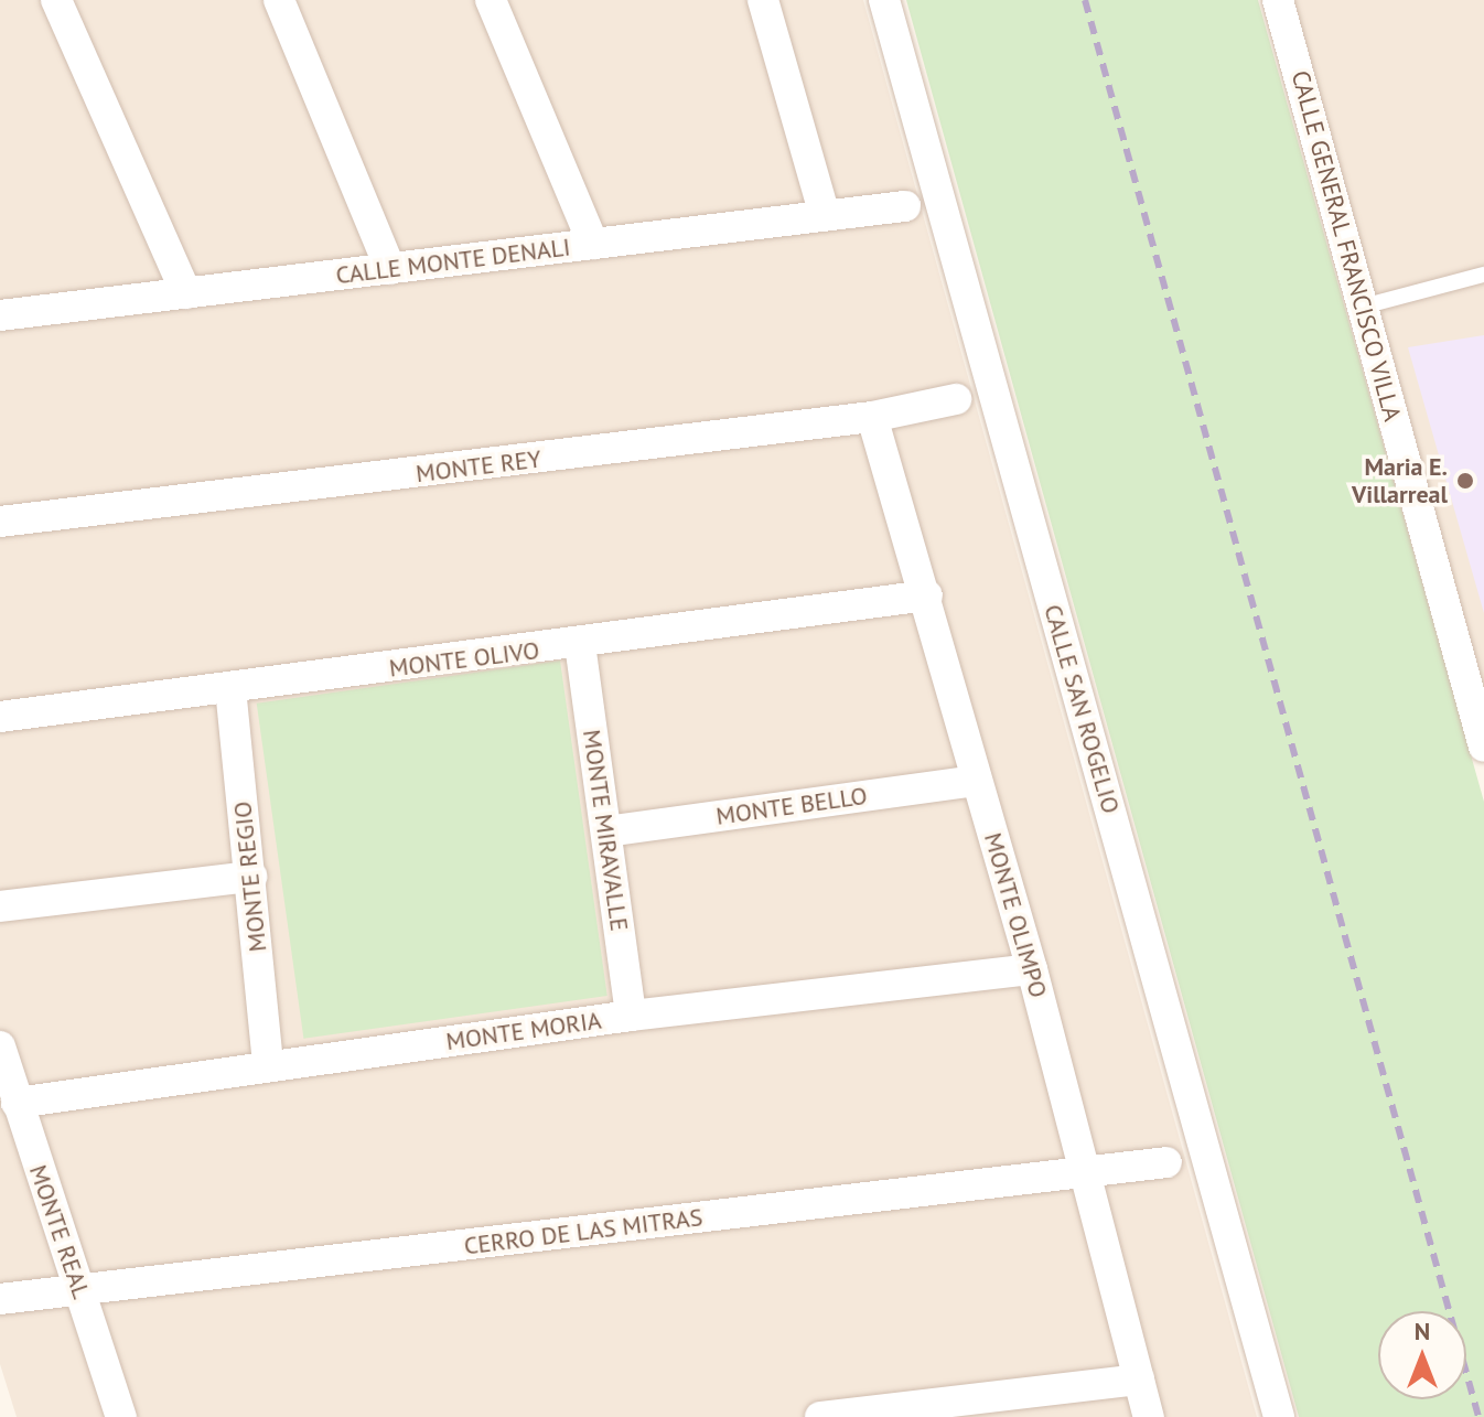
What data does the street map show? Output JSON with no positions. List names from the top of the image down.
{
  "streets": {
    "street": [
      "CALLE GENERAL FRANCISCO VILLA",
      "CALLE MONTE DENALI",
      "MONTE REY",
      "MONTE OLIVO",
      "CALLE SAN ROGELIO",
      "MONTE BELLO",
      "MONTE MIRAVALLE",
      "MONTE REGIO",
      "MONTE OLIMPO",
      "MONTE MORIA",
      "MONTE REAL",
      "CERRO DE LAS MITRAS"
    ]
  },
  "crossings": [
    ["MONTE REY", "MONTE OLIMPO"],
    ["MONTE OLIVO", "MONTE MIRAVALLE"],
    ["MONTE OLIVO", "MONTE REGIO"],
    ["MONTE OLIVO", "MONTE OLIMPO"],
    ["MONTE BELLO", "MONTE MIRAVALLE"],
    ["MONTE BELLO", "MONTE OLIMPO"],
    ["MONTE MIRAVALLE", "MONTE MORIA"],
    ["MONTE REGIO", "MONTE MORIA"],
    ["MONTE OLIMPO", "MONTE MORIA"],
    ["MONTE OLIMPO", "CERRO DE LAS MITRAS"],
    ["MONTE MORIA", "MONTE REAL"],
    ["MONTE REAL", "CERRO DE LAS MITRAS"]
  ],
  "places": ["Maria E. Villarreal"],
  "north": "top"
}
